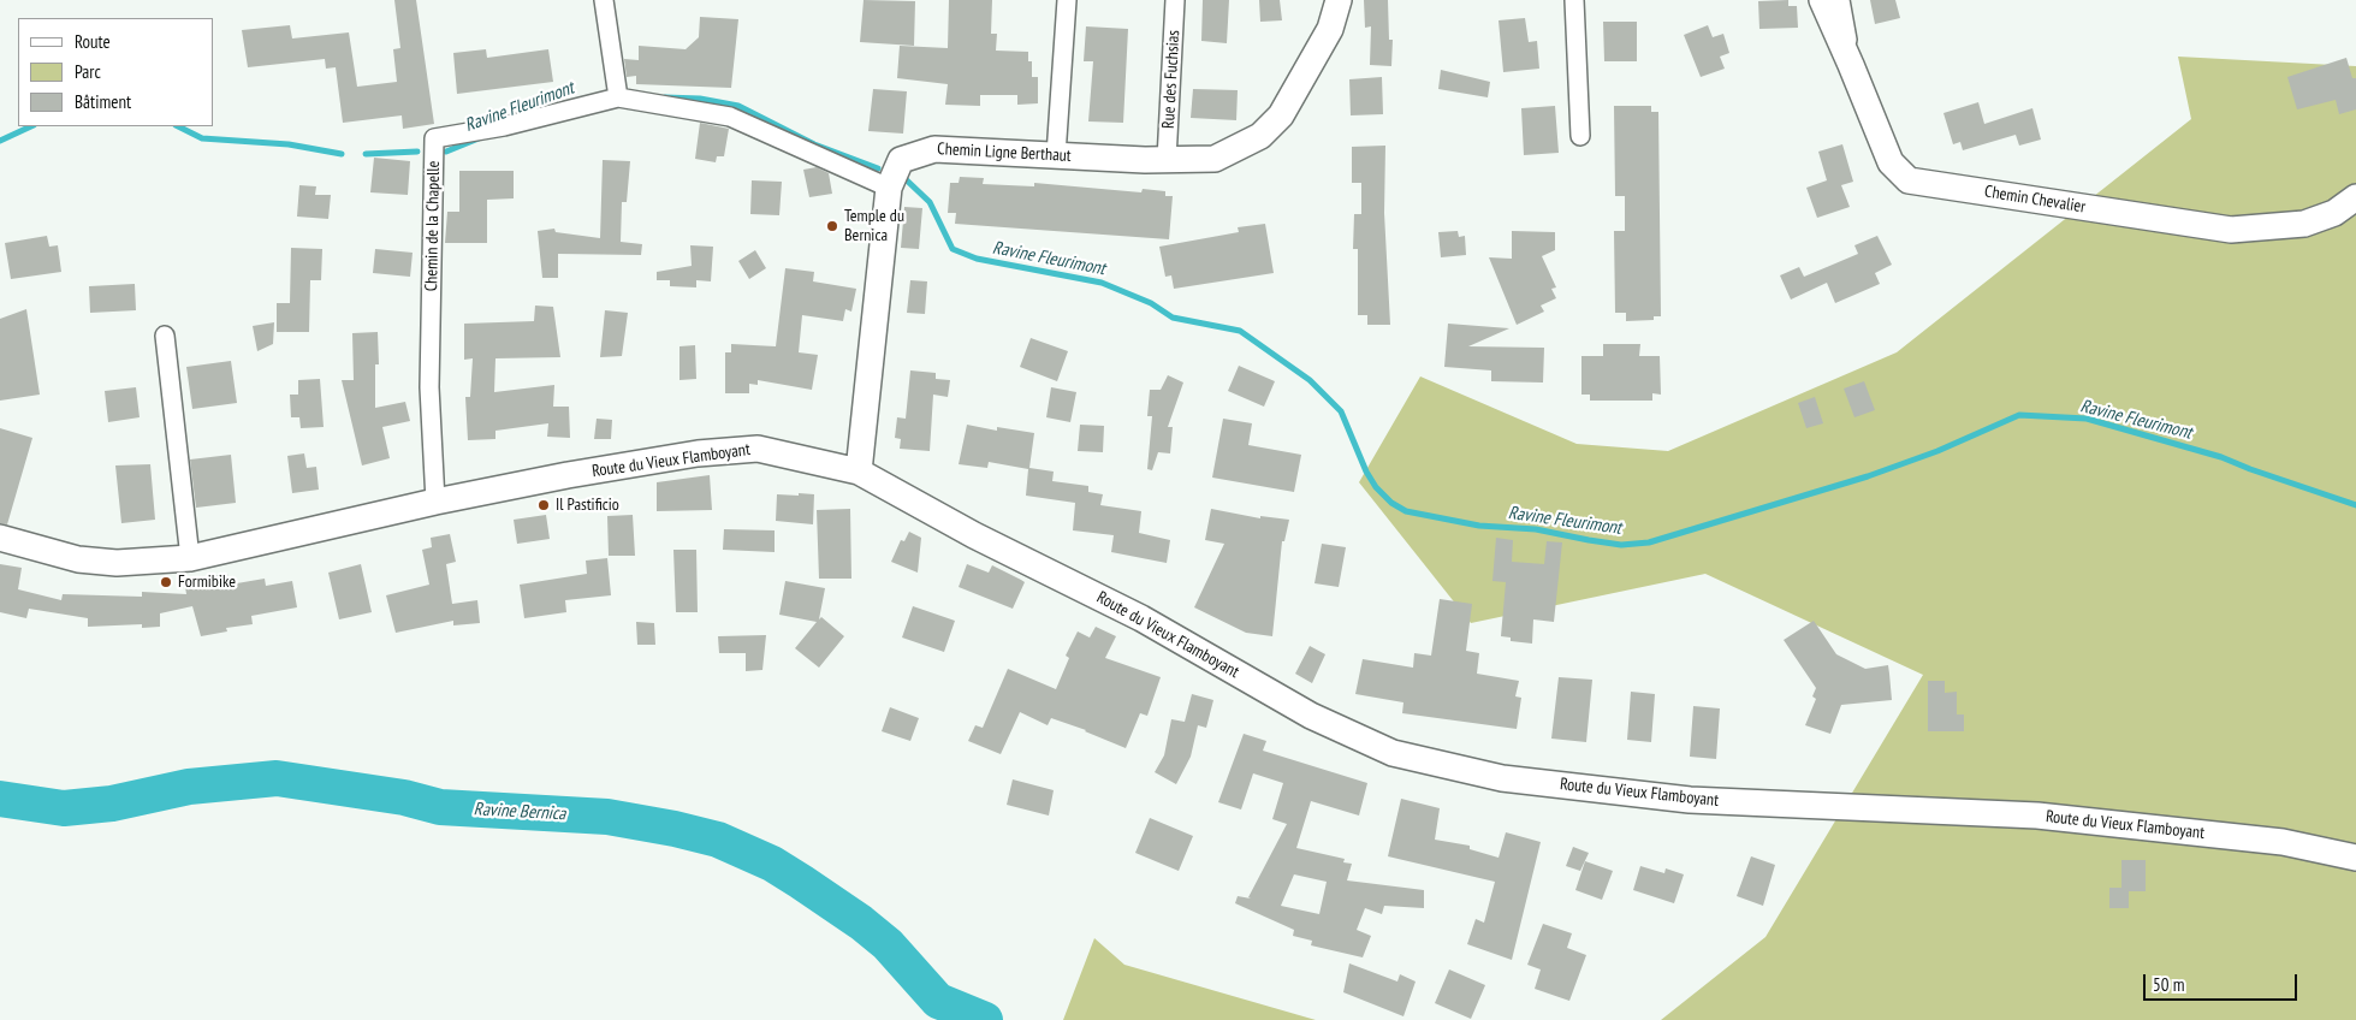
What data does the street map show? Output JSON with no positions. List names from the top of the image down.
{
  "streets": {
    "main road": ["Chemin Ligne Berthaut", "Chemin Chevalier", "Route du Vieux Flamboyant"],
    "street": ["Rue des Fuchsias", "Chemin de la Chapelle"]
  },
  "crossings": [
    ["Rue des Fuchsias", "Chemin Ligne Berthaut"],
    ["Chemin Ligne Berthaut", "Chemin de la Chapelle"],
    ["Chemin Ligne Berthaut", "Route du Vieux Flamboyant"],
    ["Chemin de la Chapelle", "Route du Vieux Flamboyant"]
  ],
  "water": ["Ravine Fleurimont", "Ravine Bernica"],
  "places": ["Temple du Bernica", "Il Pastificio", "Formibike"],
  "legend": ["Route", "Parc", "Bâtiment"],
  "scale_bar": "50 m"
}
